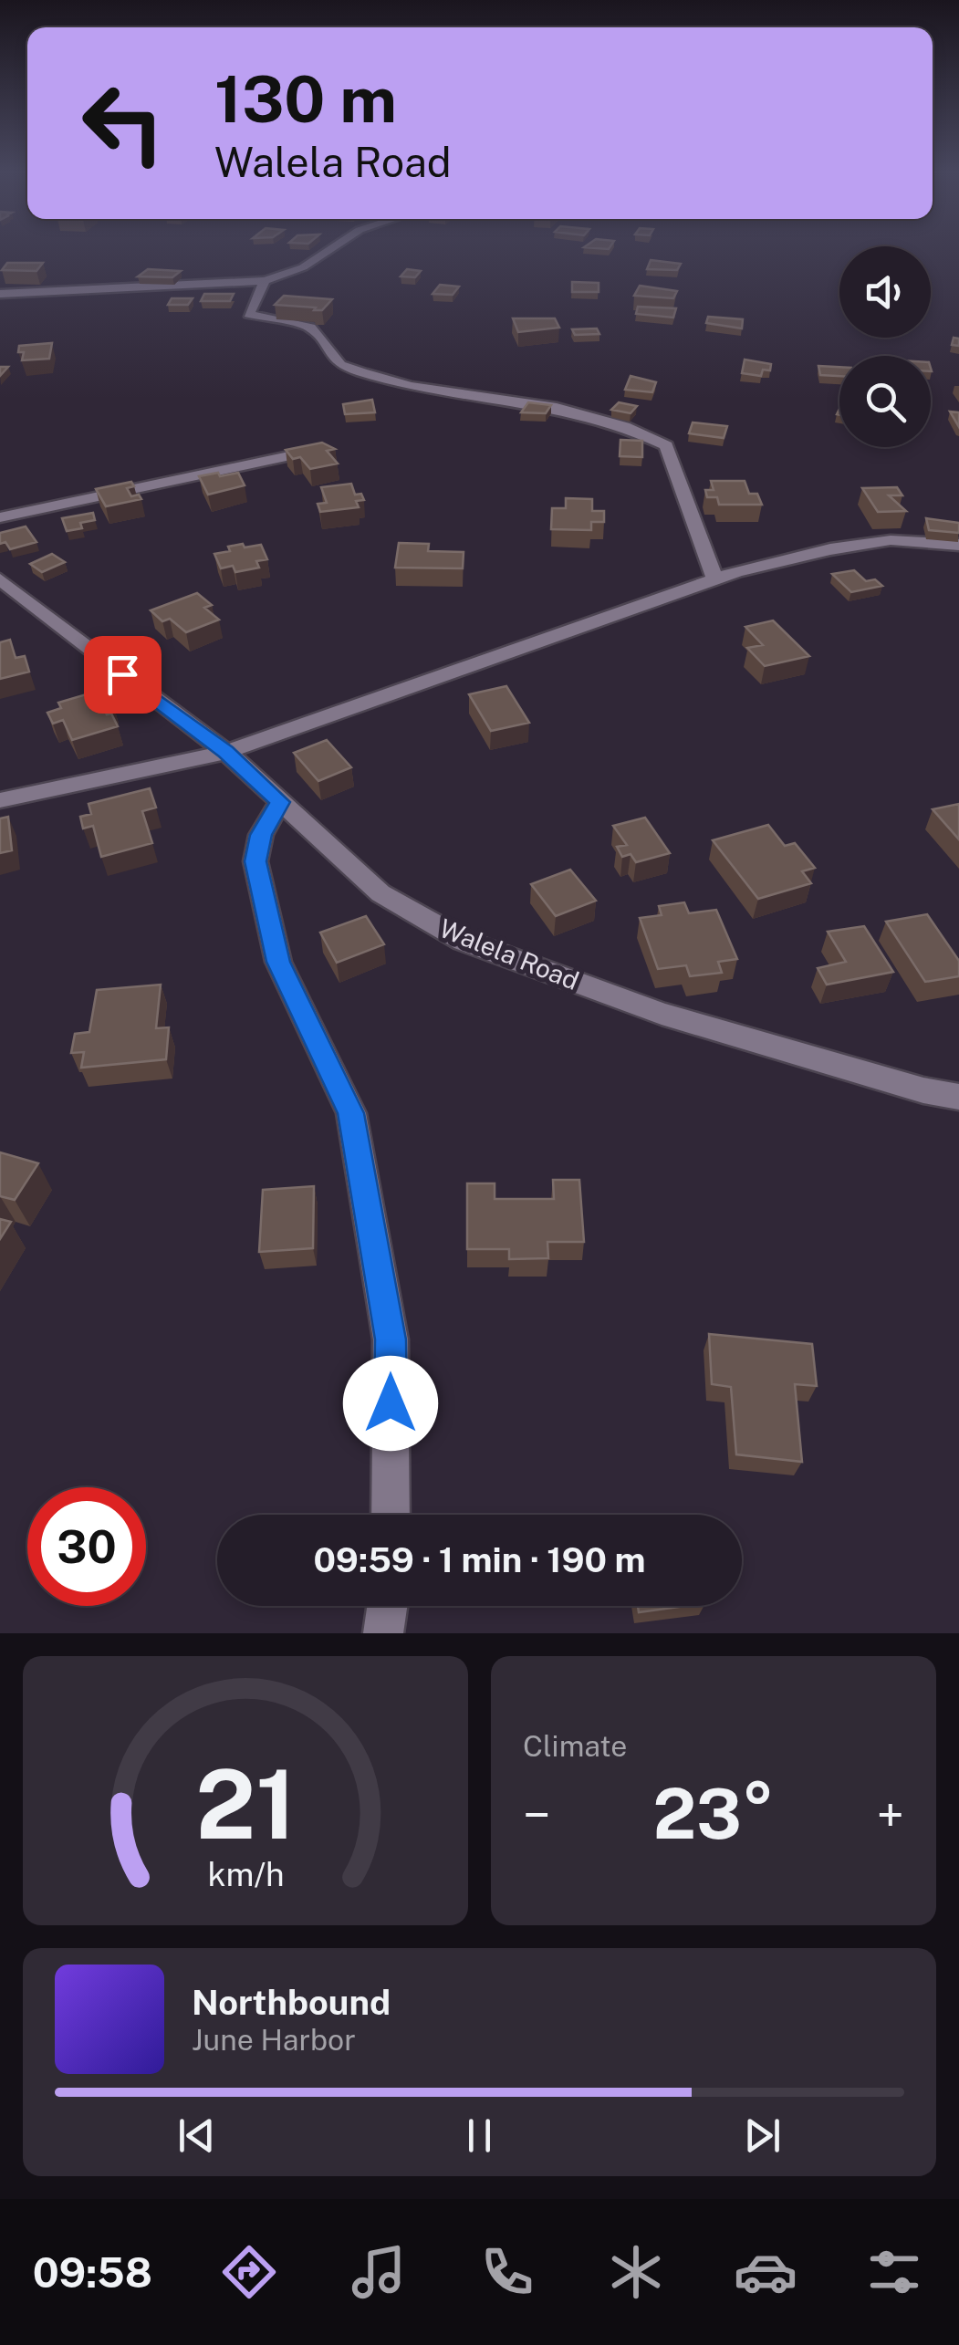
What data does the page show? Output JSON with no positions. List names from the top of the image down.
{
  "streets": {
    "street": ["Walela Road"]
  },
  "page": {
    "turn": ["130 m", "Walela Road"],
    "limit": "30",
    "trip": "09:59 · 1 min · 190 m",
    "tile": "Climate",
    "heat": ["−", "23°", "+"],
    "song": ["Northbound", "June Harbor"],
    "tabs": "09:58",
    "gauge": ["21", "km/h"]
  }
}
